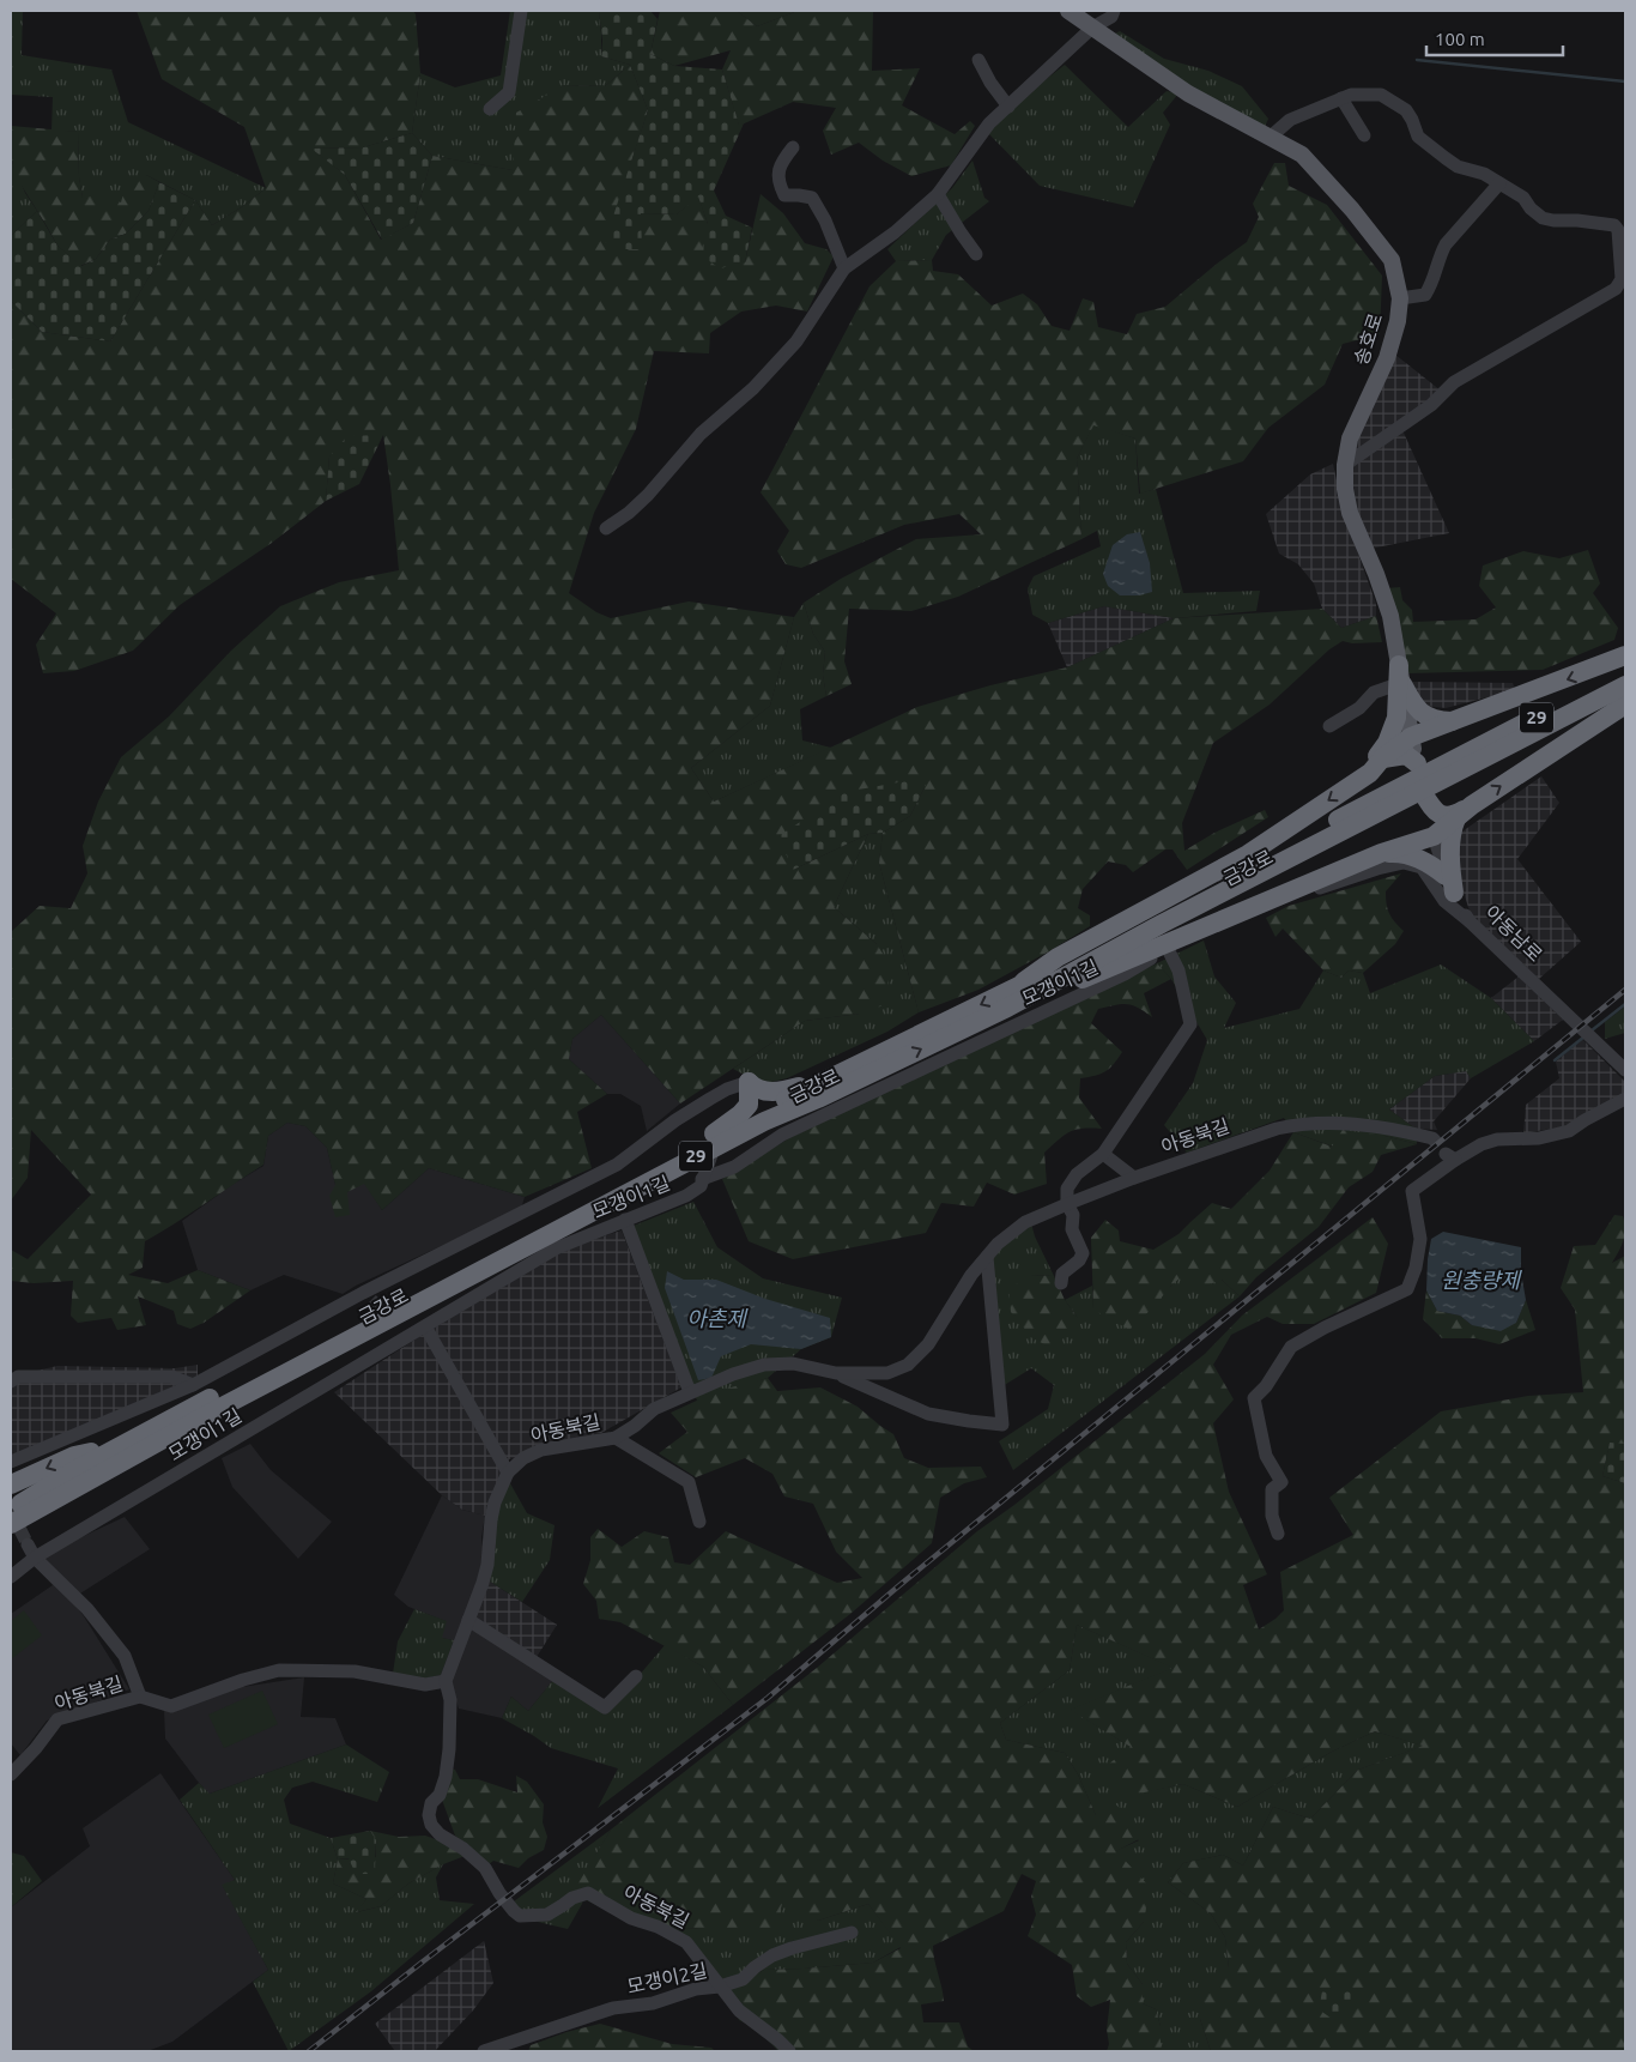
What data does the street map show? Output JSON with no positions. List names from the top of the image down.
{
  "streets": {
    "highway": ["29", "금강로"],
    "main road": ["송호로", "아동남로"],
    "street": ["모갱이1길", "아동북길", "모갱이2길"]
  },
  "crossings": [
    ["송호로", "아동남로"],
    ["29", "금강로"],
    ["아동남로", "모갱이1길"],
    ["아동북길", "모갱이2길"]
  ],
  "water": ["원충량제", "아촌제"],
  "scale_bar": "100 m"
}
